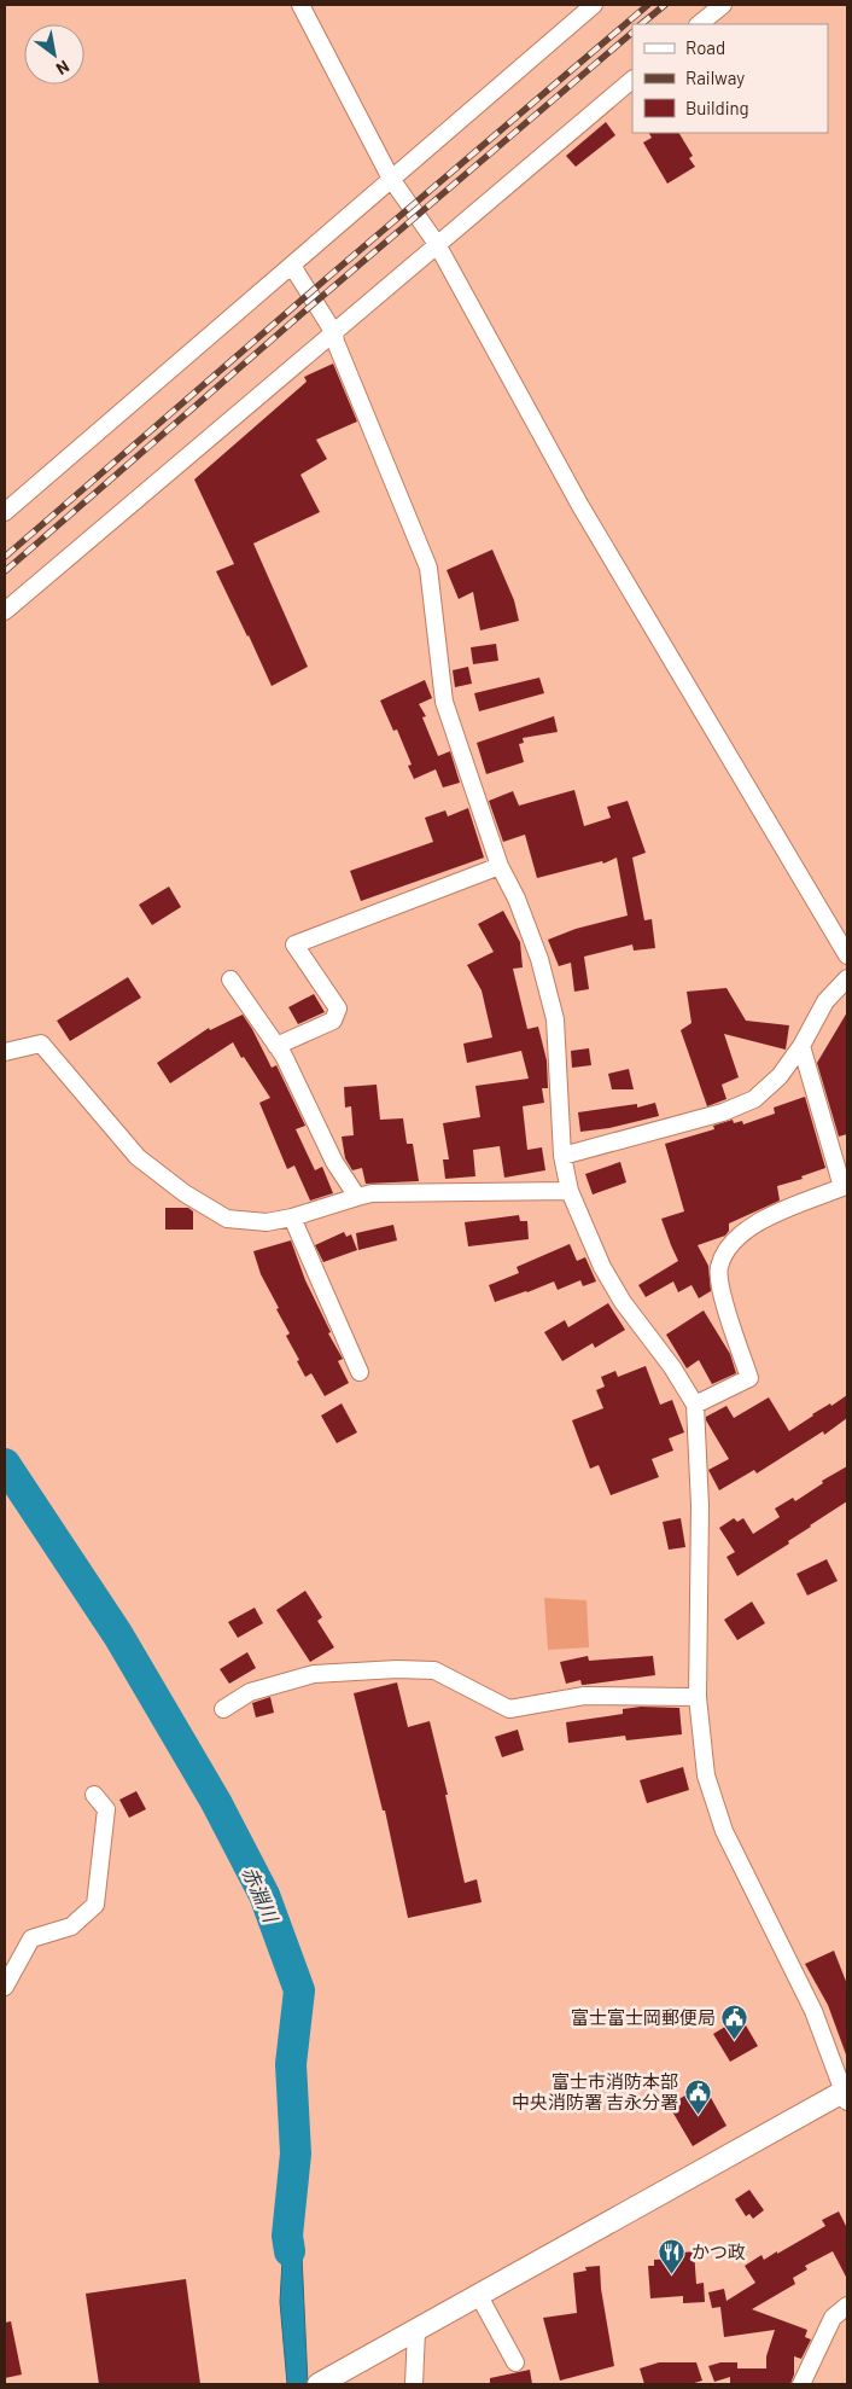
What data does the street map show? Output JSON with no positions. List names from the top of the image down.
{
  "water": ["赤淵川"],
  "places": {
    "public building": ["富士富士岡郵便局", "富士市消防本部 中央消防署 吉永分署"],
    "restaurant": ["かつ政"]
  },
  "legend": ["Road", "Railway", "Building"],
  "north": "bottom right"
}
